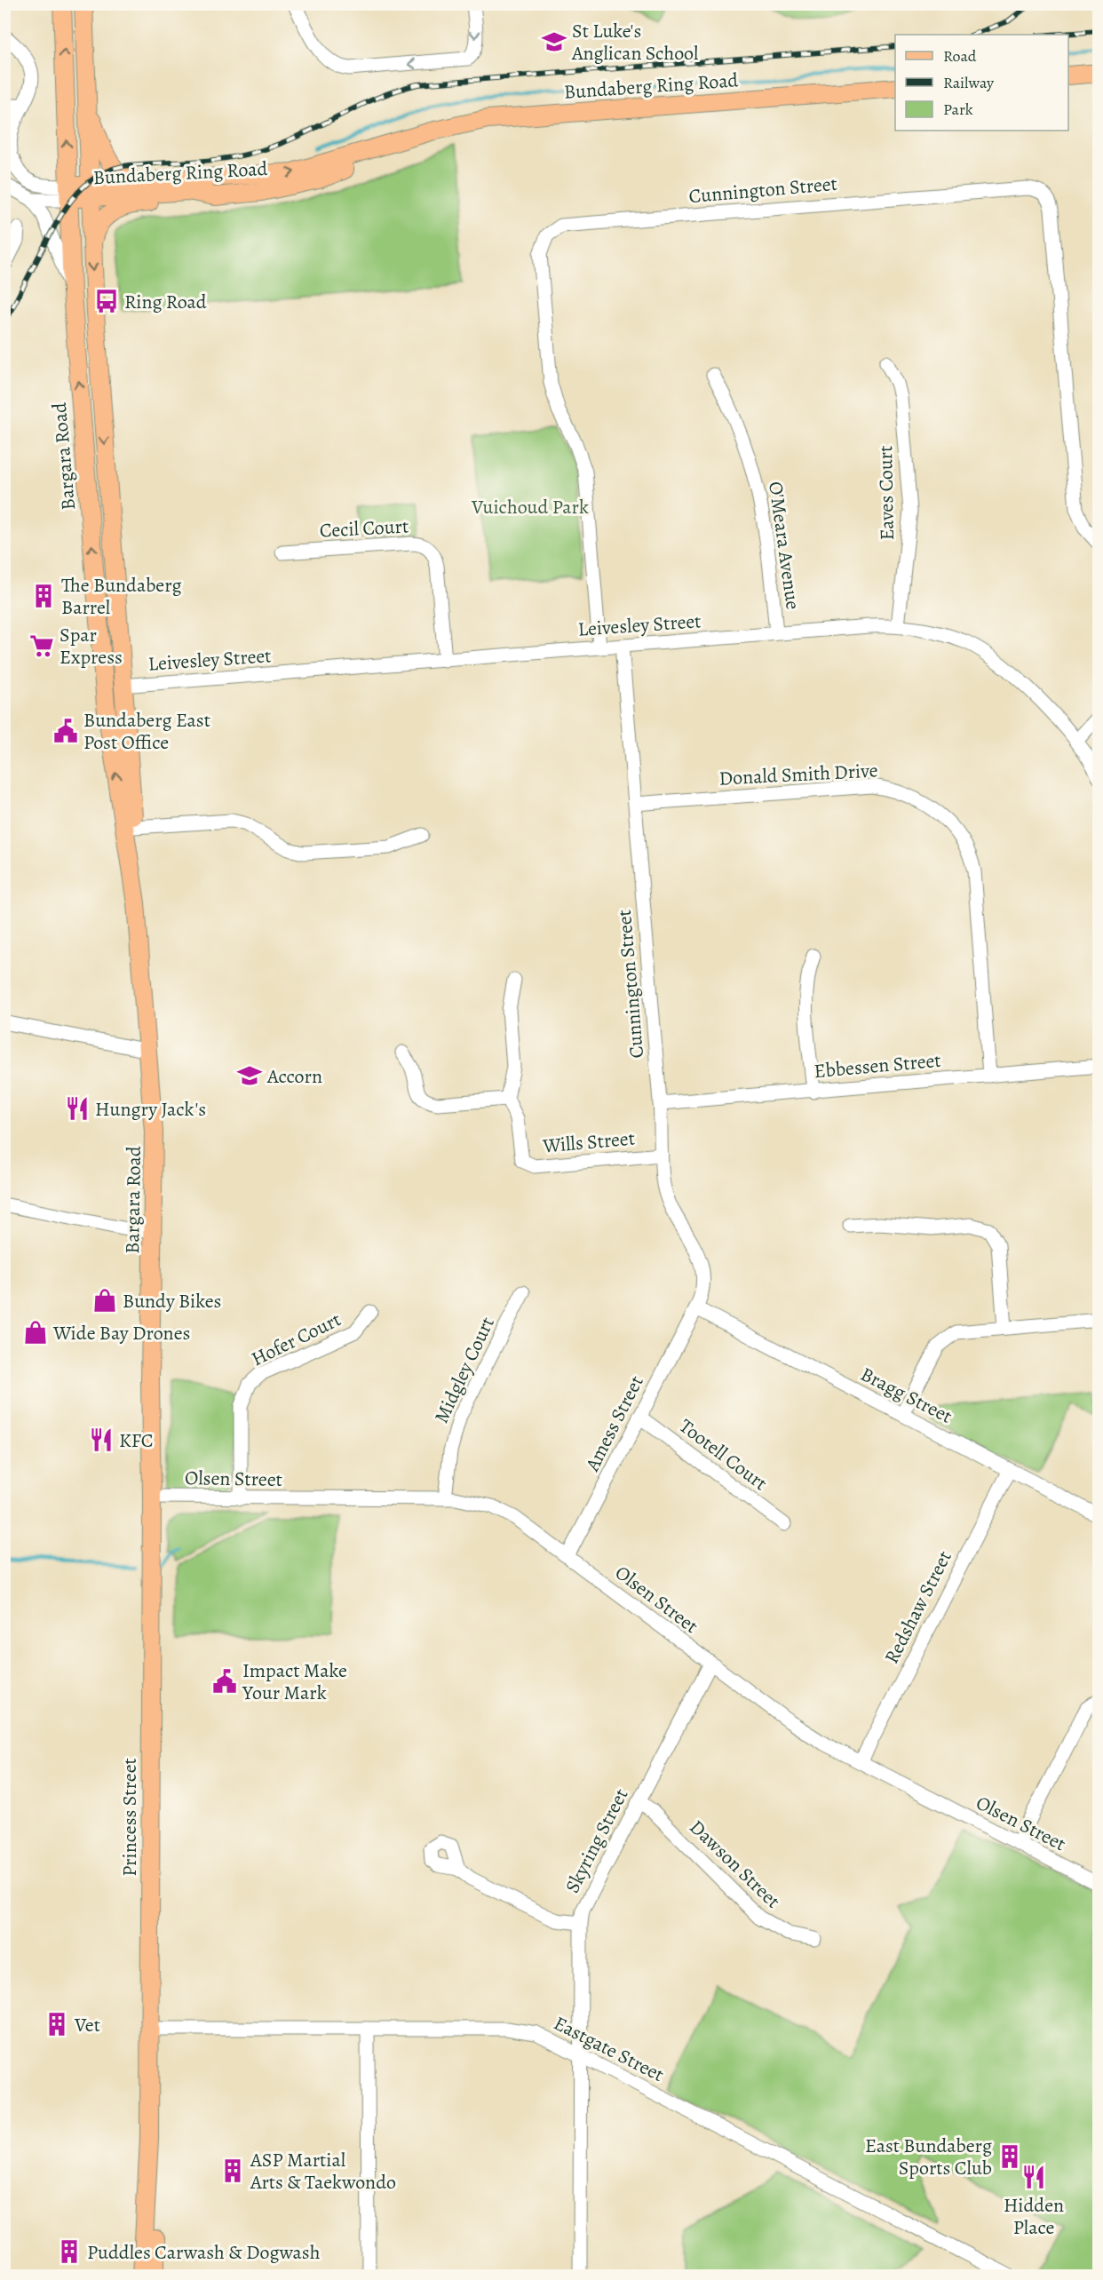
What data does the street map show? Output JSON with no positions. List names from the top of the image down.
{
  "streets": {
    "main road": ["Bundaberg Ring Road", "Bargara Road", "Princess Street"],
    "street": [
      "Cunnington Street",
      "Eaves Court",
      "Cecil Court",
      "O'Meara Avenue",
      "Leivesley Street",
      "Donald Smith Drive",
      "Ebbessen Street",
      "Wills Street",
      "Hofer Court",
      "Midgley Court",
      "Bragg Street",
      "Amess Street",
      "Tootell Court",
      "Olsen Street",
      "Redshaw Street",
      "Skyring Street",
      "Dawson Street",
      "Eastgate Street"
    ]
  },
  "crossings": [
    ["Bundaberg Ring Road", "Bargara Road"],
    ["Cunnington Street", "Leivesley Street"],
    ["Cunnington Street", "Donald Smith Drive"],
    ["Cunnington Street", "Ebbessen Street"],
    ["Cunnington Street", "Wills Street"],
    ["Cunnington Street", "Bragg Street"],
    ["Cunnington Street", "Amess Street"],
    ["Bargara Road", "Leivesley Street"],
    ["Bargara Road", "Olsen Street"],
    ["Bargara Road", "Princess Street"],
    ["Eaves Court", "Leivesley Street"],
    ["Cecil Court", "Leivesley Street"],
    ["O'Meara Avenue", "Leivesley Street"],
    ["Donald Smith Drive", "Ebbessen Street"],
    ["Hofer Court", "Olsen Street"],
    ["Midgley Court", "Olsen Street"],
    ["Bragg Street", "Amess Street"],
    ["Bragg Street", "Redshaw Street"],
    ["Amess Street", "Tootell Court"],
    ["Amess Street", "Olsen Street"],
    ["Olsen Street", "Redshaw Street"],
    ["Olsen Street", "Princess Street"],
    ["Olsen Street", "Skyring Street"],
    ["Princess Street", "Eastgate Street"],
    ["Skyring Street", "Dawson Street"],
    ["Skyring Street", "Eastgate Street"]
  ],
  "parks": ["Vuichoud Park"],
  "places": {
    "school or university": ["St Luke's Anglican School", "Accorn"],
    "bus stop": ["Ring Road"],
    "building": [
      "The Bundaberg Barrel",
      "Vet",
      "East Bundaberg Sports Club",
      "ASP Martial Arts & Taekwondo",
      "Puddles Carwash & Dogwash"
    ],
    "supermarket": ["Spar Express"],
    "public building": ["Bundaberg East Post Office", "Impact Make Your Mark"],
    "restaurant": ["Hungry Jack's", "KFC", "Hidden Place"],
    "shop": ["Bundy Bikes", "Wide Bay Drones"]
  },
  "legend": ["Road", "Railway", "Park"]
}
